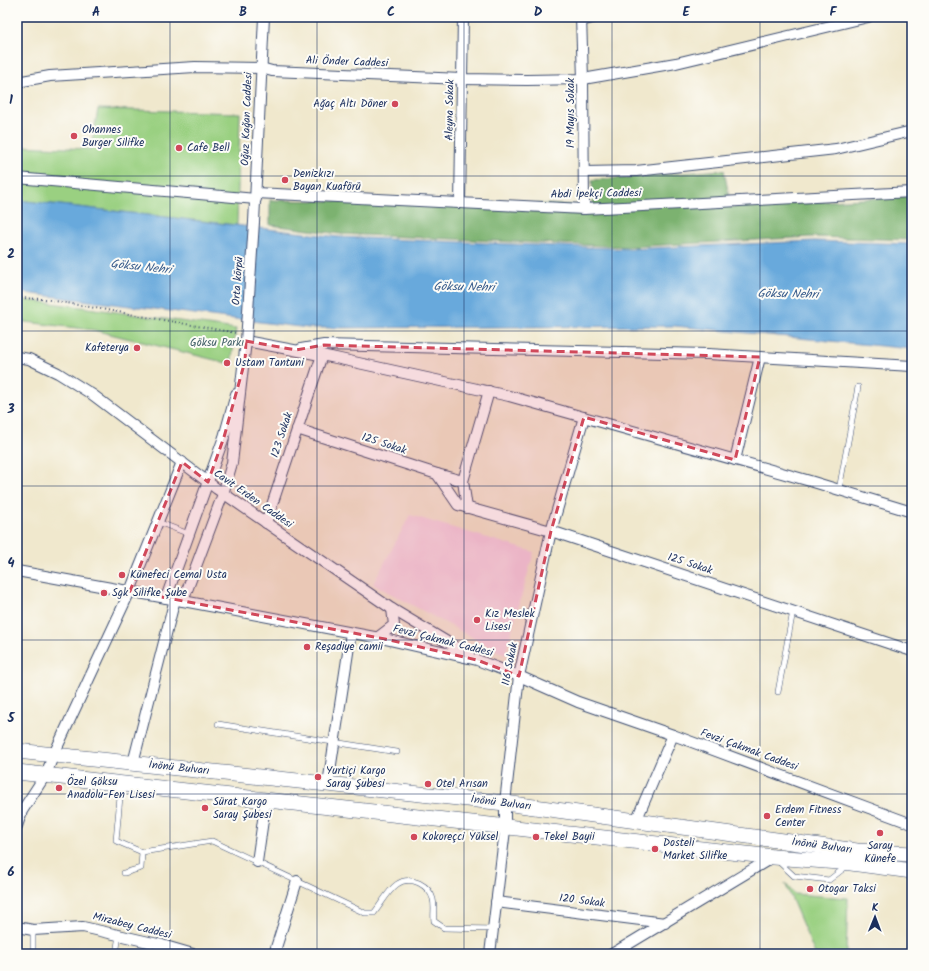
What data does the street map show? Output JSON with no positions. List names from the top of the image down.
{
  "streets": {
    "main road": ["İnönü Bulvarı"],
    "street": [
      "Ali Önder Caddesi",
      "Aleyna Sokak",
      "19 Mayıs Sokak",
      "Oğuz Kağan Caddesi",
      "Abdi İpekçi Caddesi",
      "Orta körpü",
      "123 Sokak",
      "125 Sokak",
      "Cavit Erden Caddesi",
      "Fevzi Çakmak Caddesi",
      "116 Sokak",
      "120 Sokak",
      "Mirzabey Caddesi"
    ]
  },
  "crossings": [
    ["Ali Önder Caddesi", "Aleyna Sokak"],
    ["Ali Önder Caddesi", "19 Mayıs Sokak"],
    ["Ali Önder Caddesi", "Oğuz Kağan Caddesi"],
    ["Aleyna Sokak", "Abdi İpekçi Caddesi"],
    ["19 Mayıs Sokak", "Abdi İpekçi Caddesi"],
    ["Oğuz Kağan Caddesi", "Abdi İpekçi Caddesi"],
    ["Oğuz Kağan Caddesi", "Orta körpü"],
    ["123 Sokak", "125 Sokak"],
    ["123 Sokak", "Cavit Erden Caddesi"],
    ["125 Sokak", "116 Sokak"],
    ["Cavit Erden Caddesi", "Fevzi Çakmak Caddesi"],
    ["Fevzi Çakmak Caddesi", "116 Sokak"],
    ["116 Sokak", "İnönü Bulvarı"],
    ["116 Sokak", "120 Sokak"]
  ],
  "water": ["Göksu Nehri"],
  "parks": ["Göksu Parkı"],
  "places": [
    "Ağaç Altı Döner",
    "Ohannes Burger Silifke",
    "Cafe Bell",
    "Denizkızı Bayan Kuaförü",
    "Kafeterya",
    "Ustam Tantuni",
    "Künefeci Cemal Usta",
    "Sgk Silifke Şube",
    "Kız Meslek Lisesi",
    "Reşadiye camii",
    "Yurtiçi Kargo Saray Şubesi",
    "Otel Arısan",
    "Özel Göksu Anadolu-Fen Lisesi",
    "Sürat Kargo Saray Şubesi",
    "Erdem Fitness Center",
    "Saray Künefe",
    "Kokoreçci Yüksel",
    "Tekel Bayii",
    "Dosteli Market Silifke",
    "Otogar Taksi"
  ],
  "north": "top",
  "grid": {
    "columns": [
      "A",
      "B",
      "C",
      "D",
      "E",
      "F"
    ],
    "rows": [
      "1",
      "2",
      "3",
      "4",
      "5",
      "6"
    ]
  }
}
